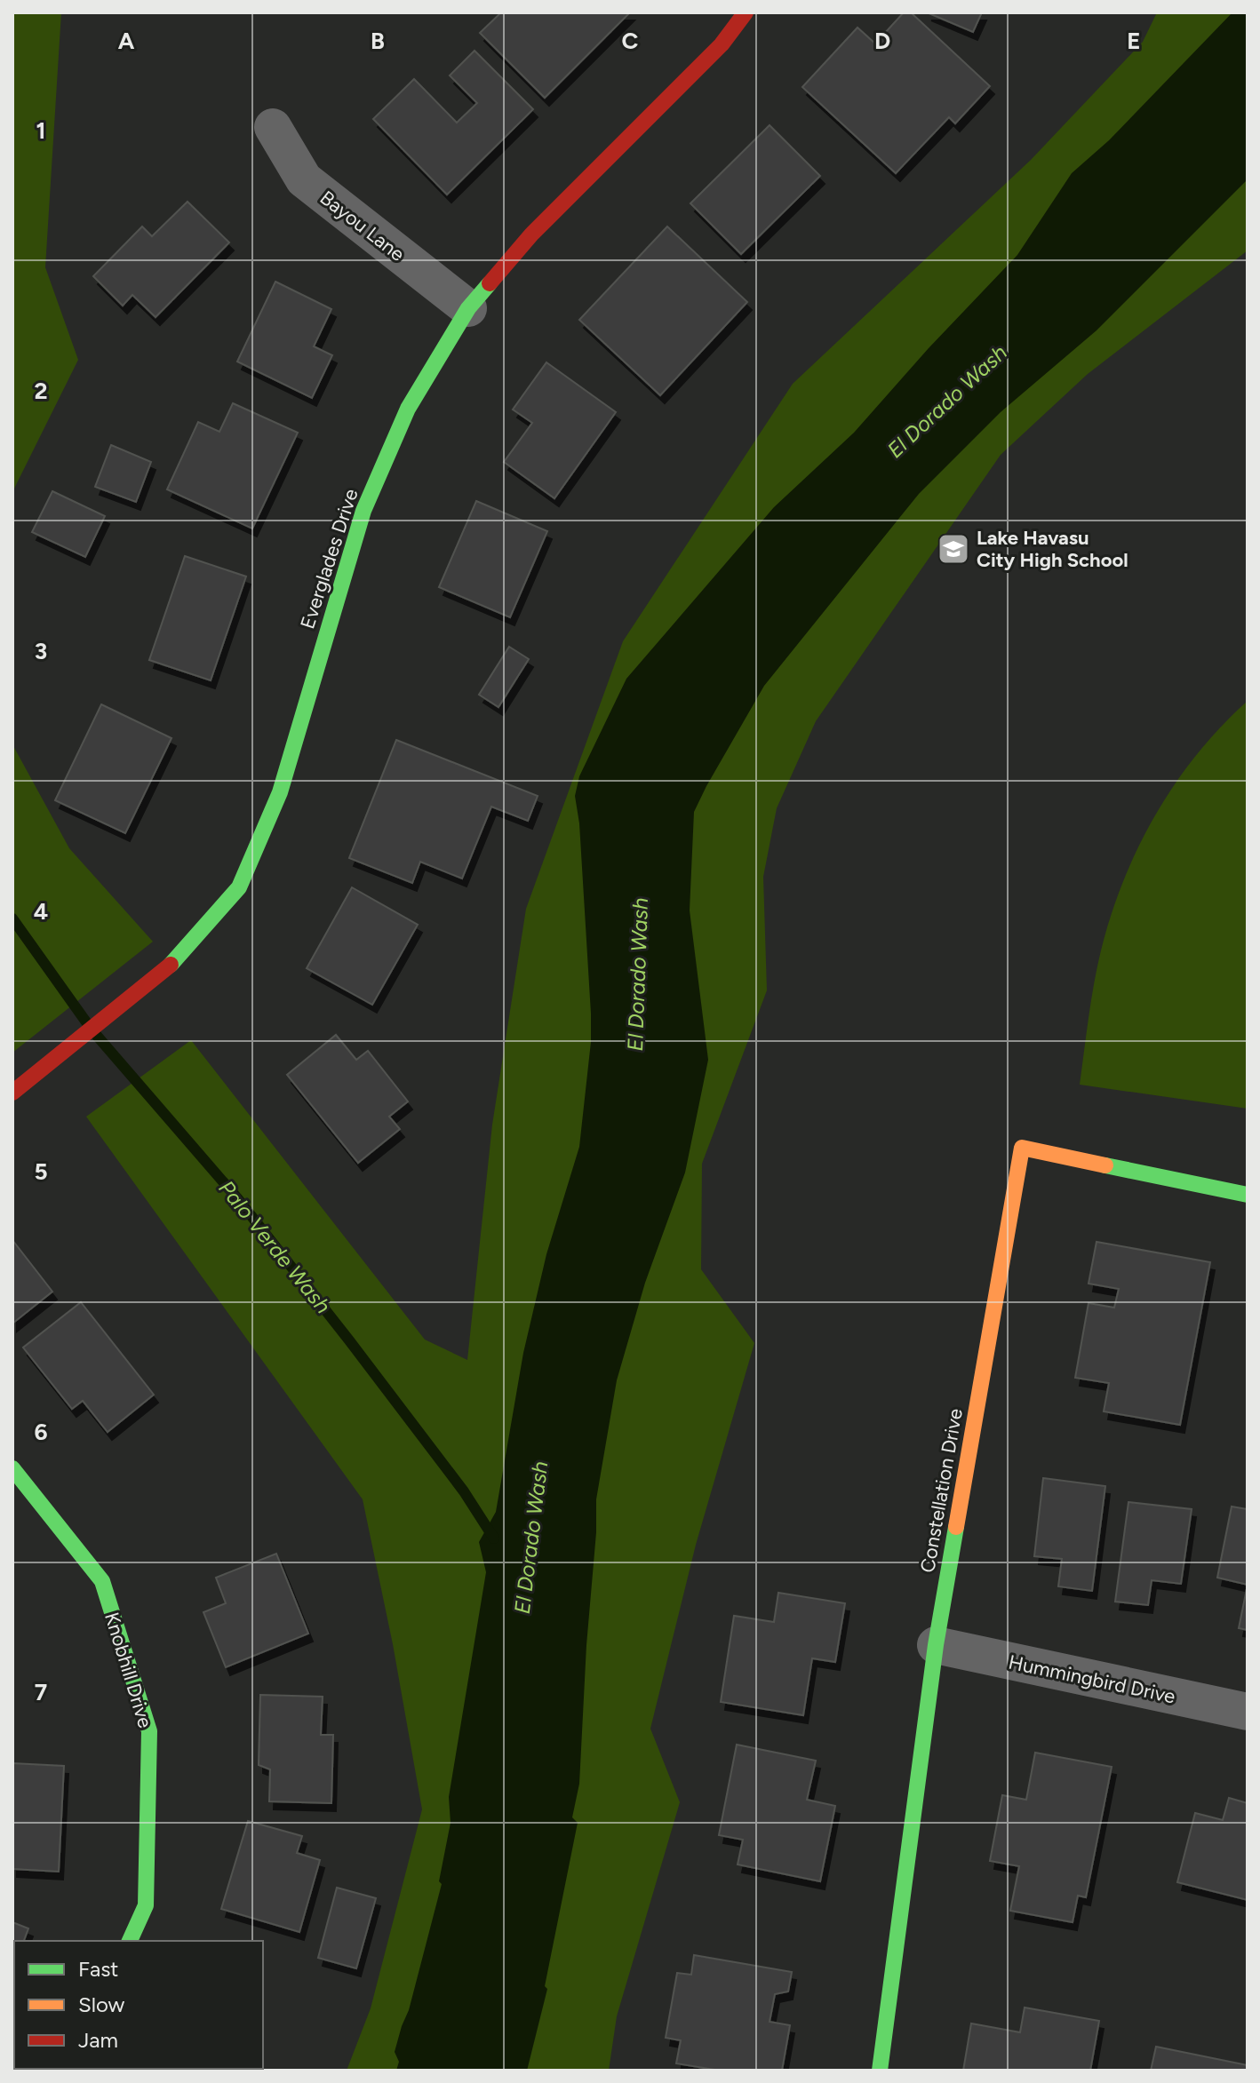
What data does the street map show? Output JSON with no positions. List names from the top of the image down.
{
  "streets": {
    "street": [
      "Bayou Lane",
      "Everglades Drive",
      "Constellation Drive",
      "Knobhill Drive",
      "Hummingbird Drive"
    ]
  },
  "crossings": [
    ["Bayou Lane", "Everglades Drive"],
    ["Constellation Drive", "Hummingbird Drive"]
  ],
  "water": ["El Dorado Wash", "Palo Verde Wash"],
  "places": {
    "school or university": ["Lake Havasu City High School"]
  },
  "legend": ["Fast", "Slow", "Jam"],
  "grid": {
    "columns": [
      "A",
      "B",
      "C",
      "D",
      "E"
    ],
    "rows": [
      "1",
      "2",
      "3",
      "4",
      "5",
      "6",
      "7"
    ]
  }
}
